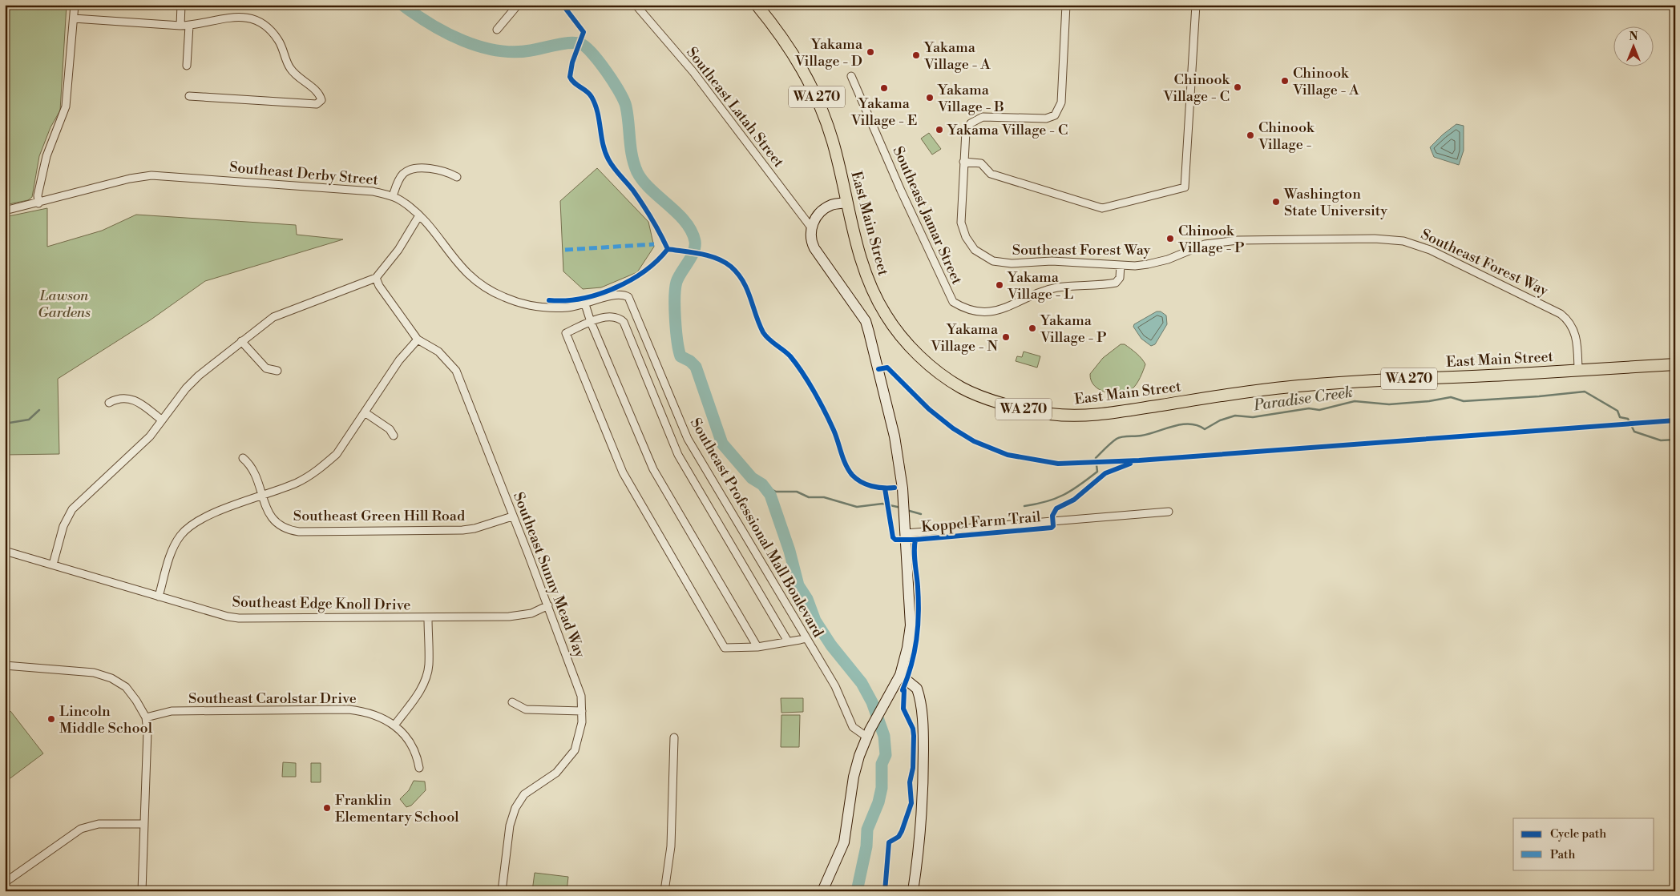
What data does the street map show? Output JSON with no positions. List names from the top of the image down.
{
  "streets": {
    "main road": ["WA 270", "East Main Street"],
    "street": [
      "Southeast Latah Street",
      "Southeast Derby Street",
      "Southeast Jamar Street",
      "Southeast Forest Way",
      "Southeast Green Hill Road",
      "Southeast Professional Mall Boulevard",
      "Southeast Sunny Mead Way",
      "Southeast Edge Knoll Drive",
      "Southeast Carolstar Drive"
    ],
    "cycle path": ["Koppel Farm Trail"]
  },
  "crossings": [
    ["Southeast Derby Street", "Southeast Professional Mall Boulevard"],
    ["Southeast Jamar Street", "Southeast Forest Way"],
    ["East Main Street", "Southeast Forest Way"],
    ["Southeast Green Hill Road", "Southeast Sunny Mead Way"],
    ["Southeast Sunny Mead Way", "Southeast Edge Knoll Drive"]
  ],
  "water": ["Paradise Creek"],
  "parks": ["Lawson Gardens"],
  "places": [
    "Yakama Village - D",
    "Yakama Village - A",
    "Chinook Village - A",
    "Chinook Village - C",
    "Yakama Village - E",
    "Yakama Village - B",
    "Yakama Village - C",
    "Chinook Village -",
    "Washington State University",
    "Chinook Village - P",
    "Yakama Village - L",
    "Yakama Village - P",
    "Yakama Village - N",
    "Lincoln Middle School",
    "Franklin Elementary School"
  ],
  "legend": ["Cycle path", "Path"],
  "north": "top"
}
